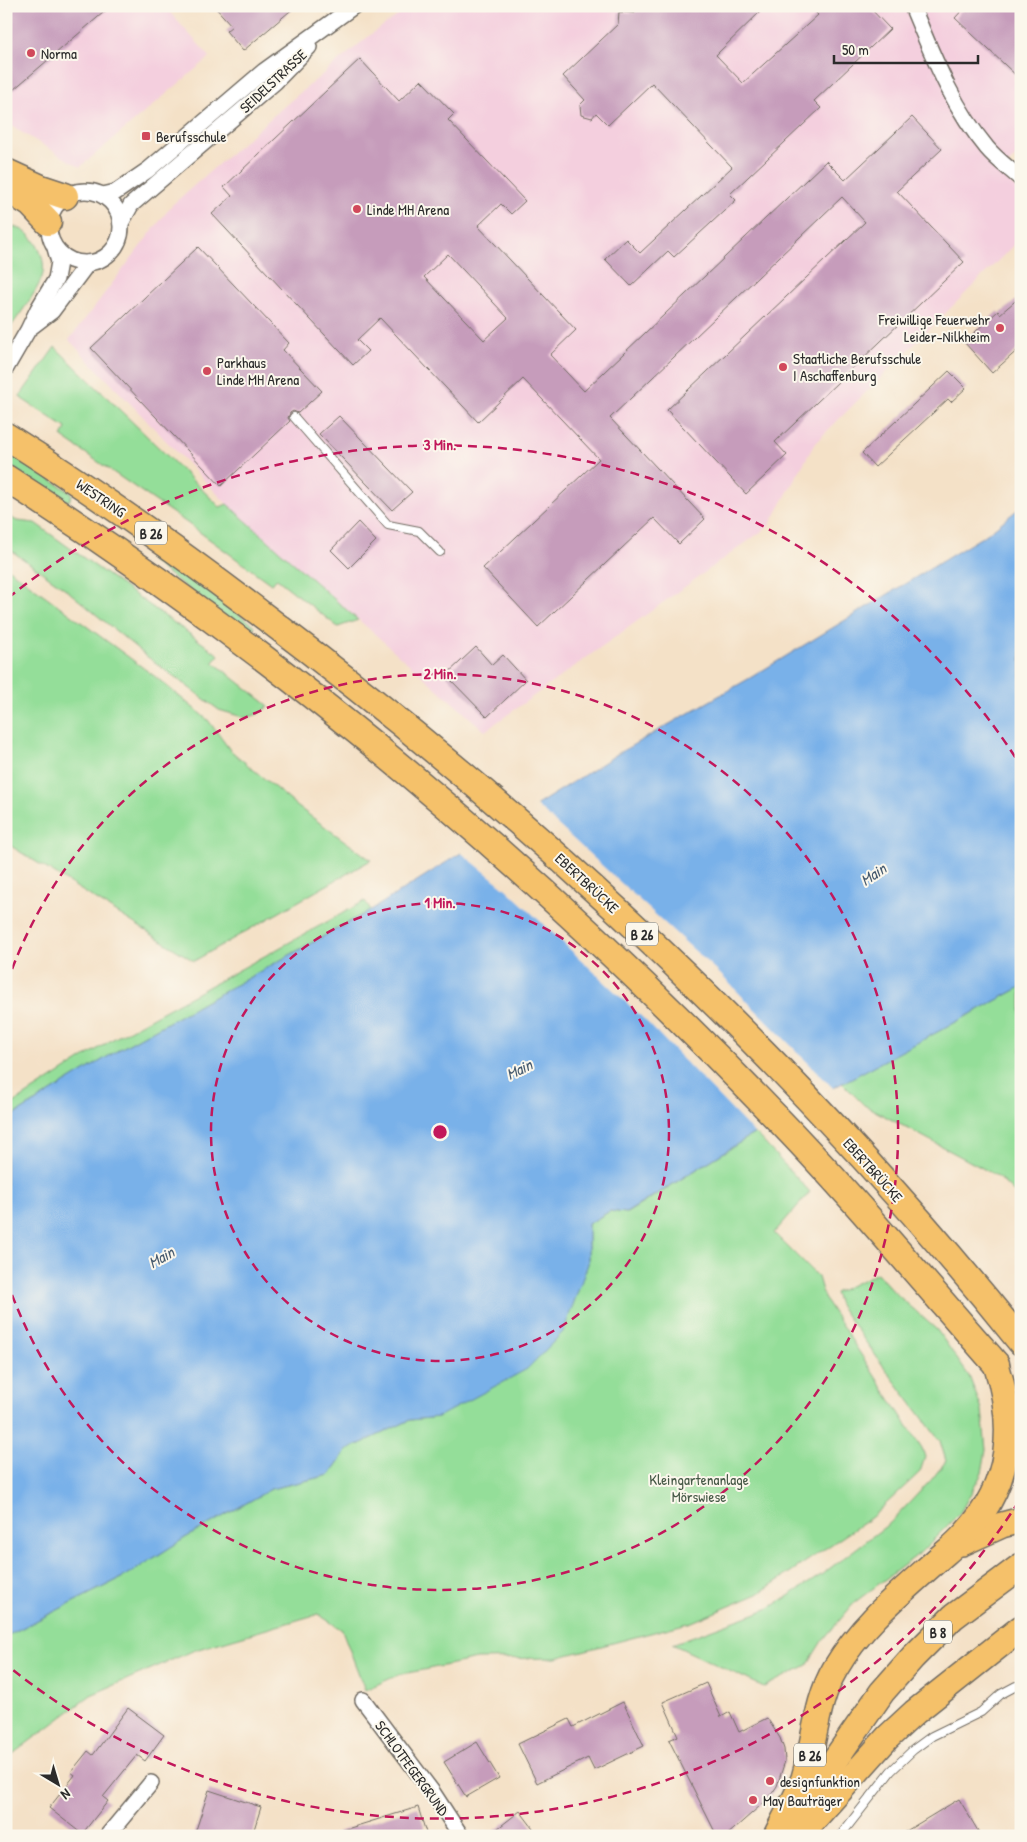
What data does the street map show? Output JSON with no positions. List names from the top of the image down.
{
  "streets": {
    "highway": ["WESTRING", "B 26", "EBERTBRÜCKE"],
    "main road": ["B 8"],
    "street": ["SEIDELSTRASSE", "SCHLOTFEGERGRUND"]
  },
  "crossings": [
    ["WESTRING", "EBERTBRÜCKE"]
  ],
  "water": ["Main"],
  "parks": ["Kleingartenanlage Mörswiese"],
  "places": {
    "other": [
      "Norma",
      "Linde MH Arena",
      "Freiwillige Feuerwehr Leider-Nilkheim",
      "Staatliche Berufsschule I Aschaffenburg",
      "Parkhaus Linde MH Arena",
      "designfunktion",
      "May Bauträger"
    ],
    "transit": ["Berufsschule"]
  },
  "scale_bar": "50 m",
  "north": "bottom right",
  "rings": ["3 Min.", "2 Min.", "1 Min."]
}
